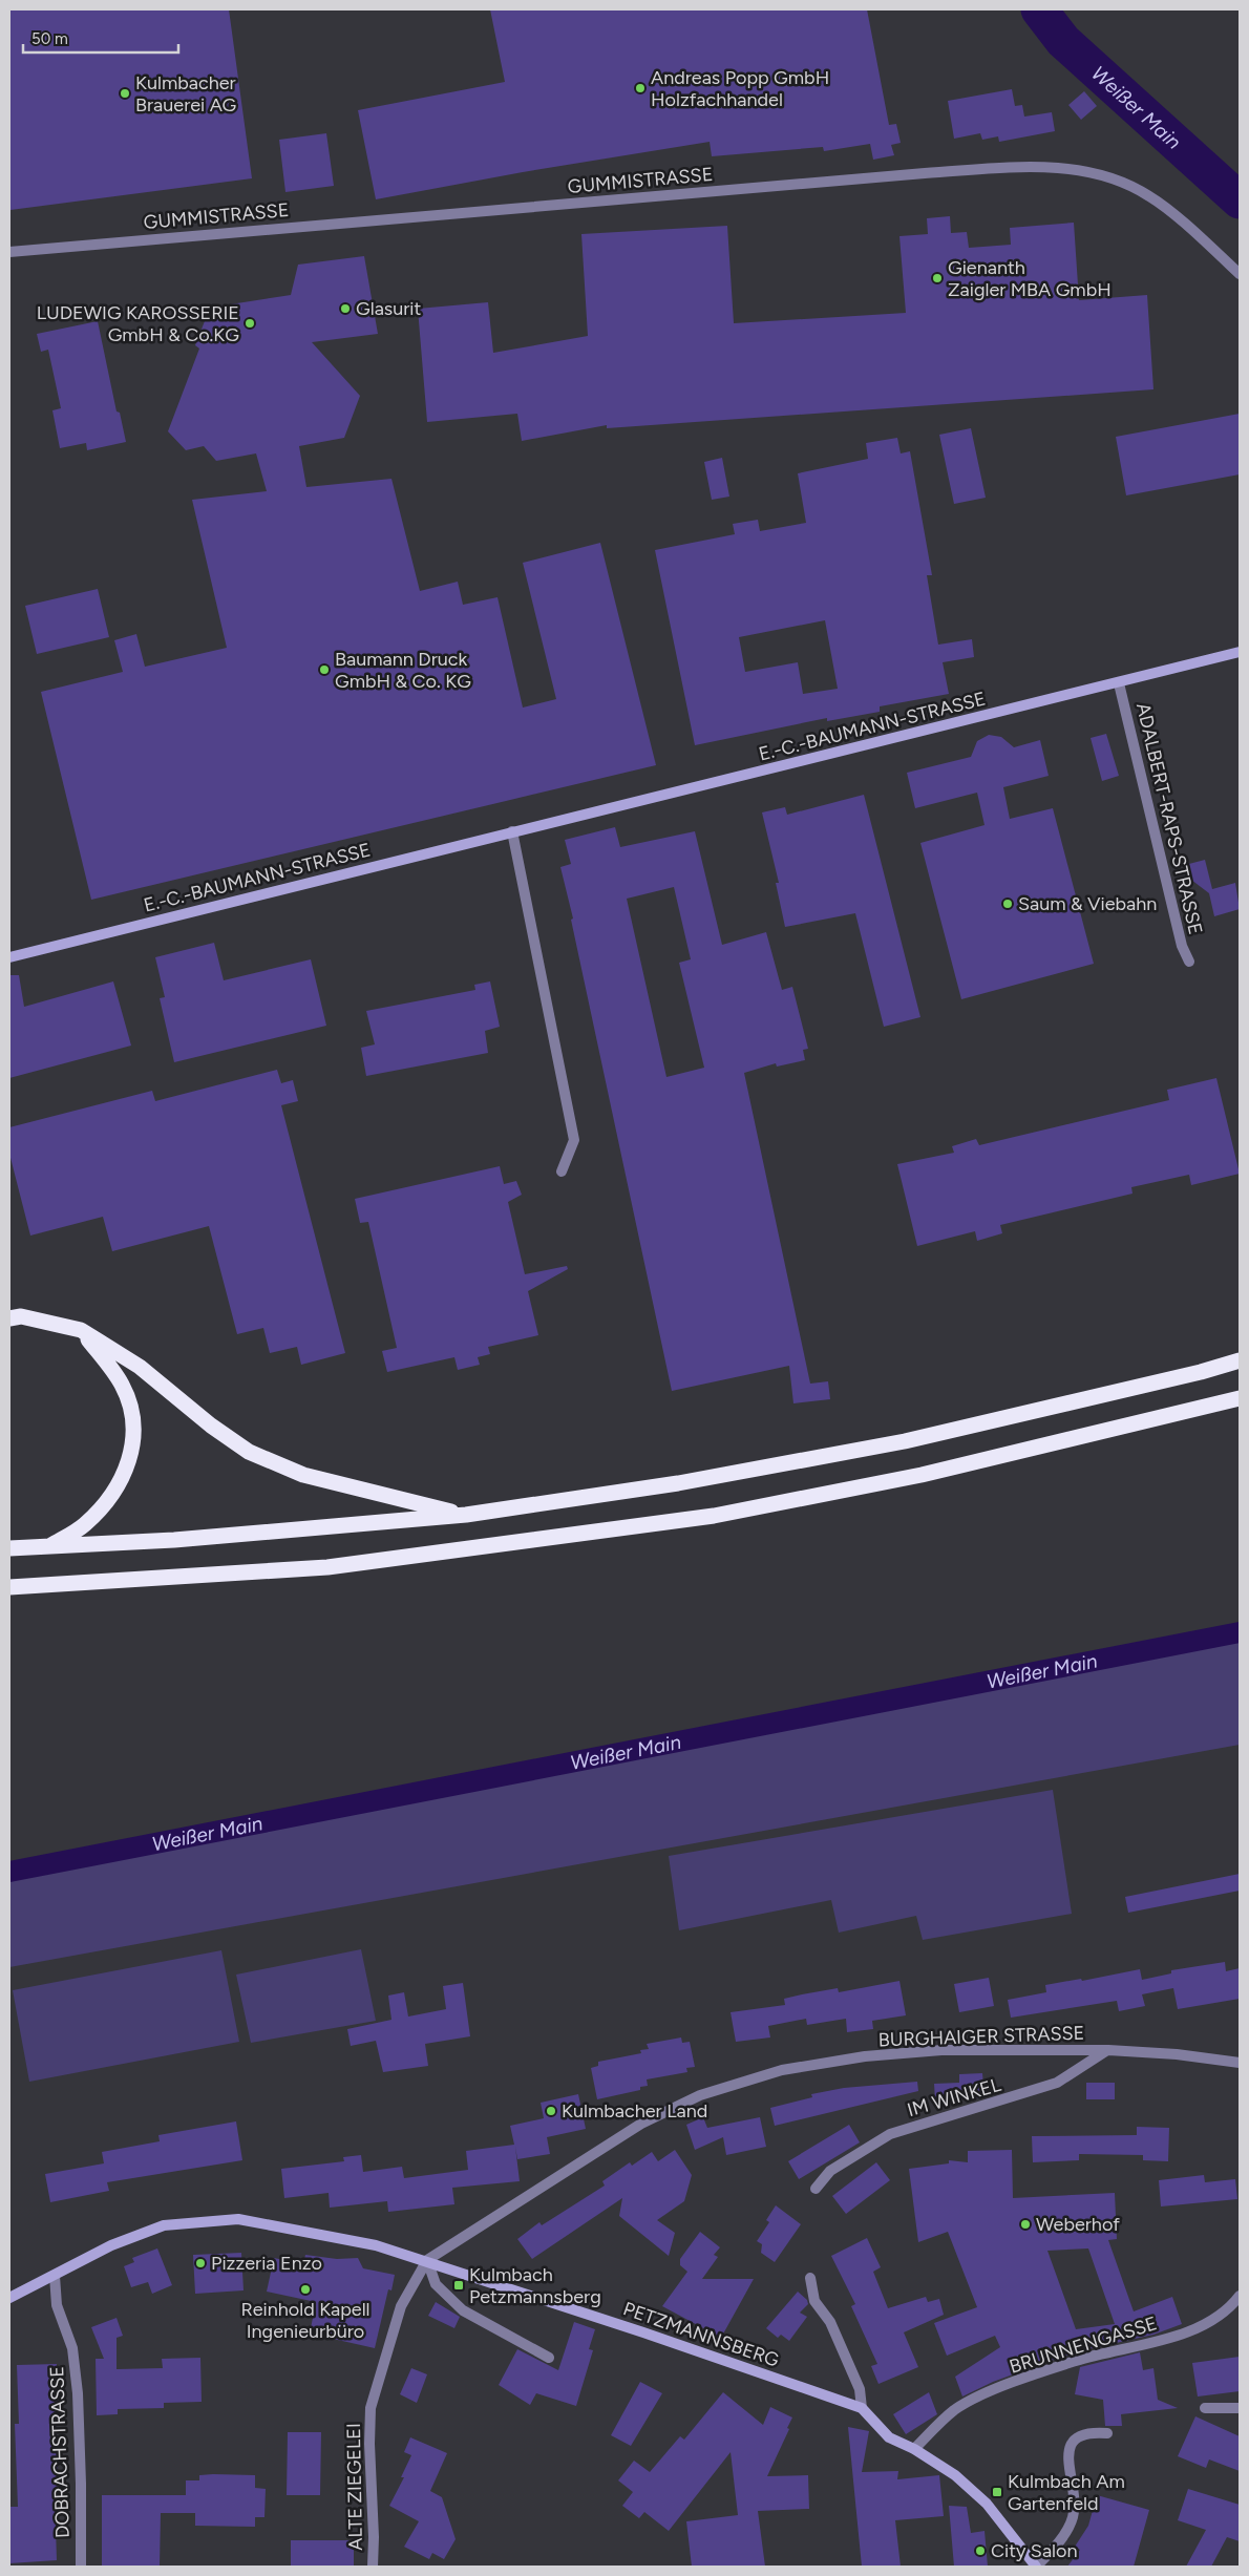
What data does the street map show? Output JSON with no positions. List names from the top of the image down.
{
  "streets": {
    "street": [
      "GUMMISTRASSE",
      "E.-C.-BAUMANN-STRASSE",
      "ADALBERT-RAPS-STRASSE",
      "BURGHAIGER STRASSE",
      "IM WINKEL",
      "PETZMANNSBERG",
      "BRUNNENGASSE",
      "DOBRACHSTRASSE",
      "ALTE ZIEGELEI"
    ]
  },
  "crossings": [
    ["E.-C.-BAUMANN-STRASSE", "ADALBERT-RAPS-STRASSE"],
    ["BURGHAIGER STRASSE", "IM WINKEL"],
    ["BURGHAIGER STRASSE", "PETZMANNSBERG"],
    ["BURGHAIGER STRASSE", "ALTE ZIEGELEI"],
    ["PETZMANNSBERG", "BRUNNENGASSE"],
    ["PETZMANNSBERG", "ALTE ZIEGELEI"]
  ],
  "water": ["Weißer Main"],
  "places": {
    "other": [
      "Andreas Popp GmbH Holzfachhandel",
      "Kulmbacher Brauerei AG",
      "Gienanth Zaigler MBA GmbH",
      "Glasurit",
      "LUDEWIG KAROSSERIE GmbH & Co.KG",
      "Baumann Druck GmbH & Co. KG",
      "Saum & Viebahn",
      "Kulmbacher Land",
      "Weberhof",
      "Pizzeria Enzo",
      "Reinhold Kapell Ingenieurbüro",
      "City Salon"
    ],
    "transit": ["Kulmbach Petzmannsberg", "Kulmbach Am Gartenfeld"]
  },
  "scale_bar": "50 m"
}
